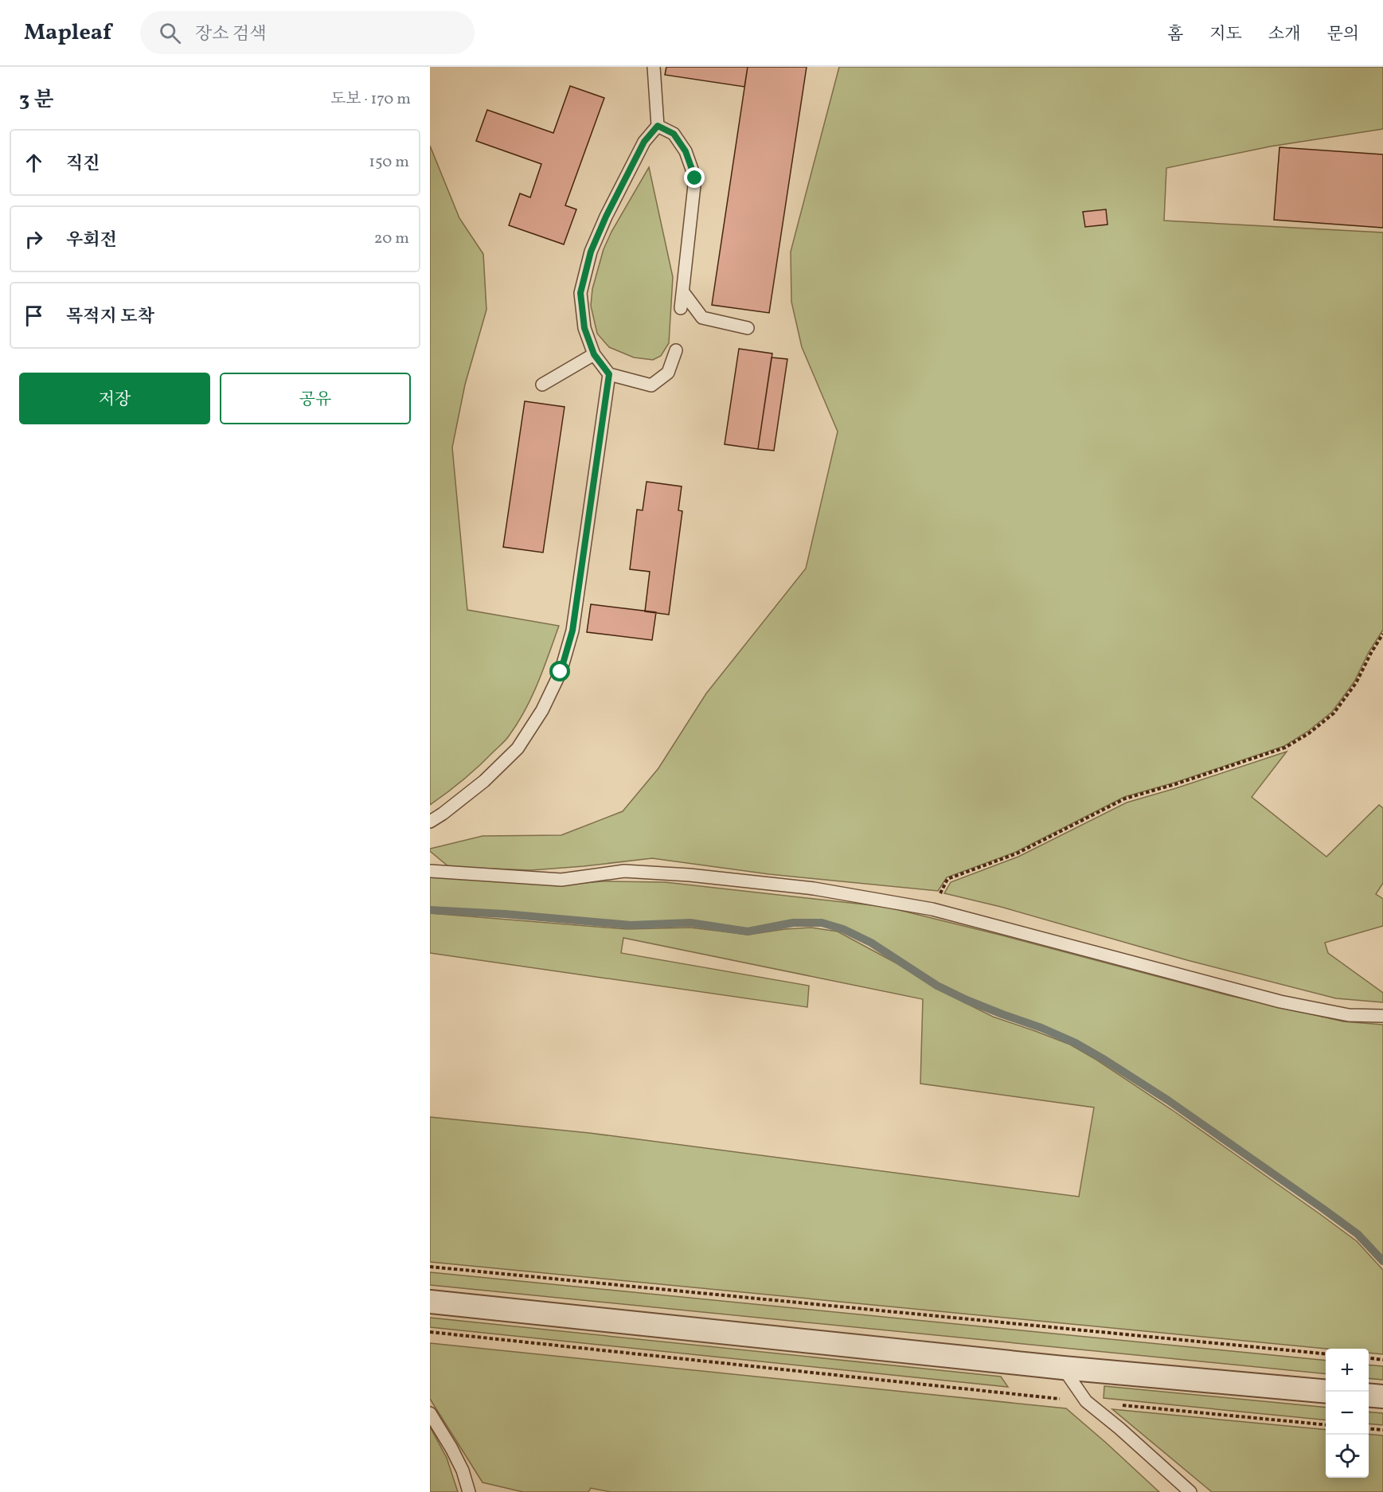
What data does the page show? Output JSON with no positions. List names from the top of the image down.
{
  "page": {
    "header": "Mapleaf",
    "search": "장소 검색",
    "nav": [
      "홈",
      "지도",
      "소개",
      "문의"
    ],
    "heading": ["3 분", "도보 · 170 m"],
    "list": [
      ["직진", "150 m"],
      ["우회전", "20 m"],
      "목적지 도착"
    ],
    "buttons": ["저장", "공유"],
    "map_buttons": ["+", "−"]
  }
}
